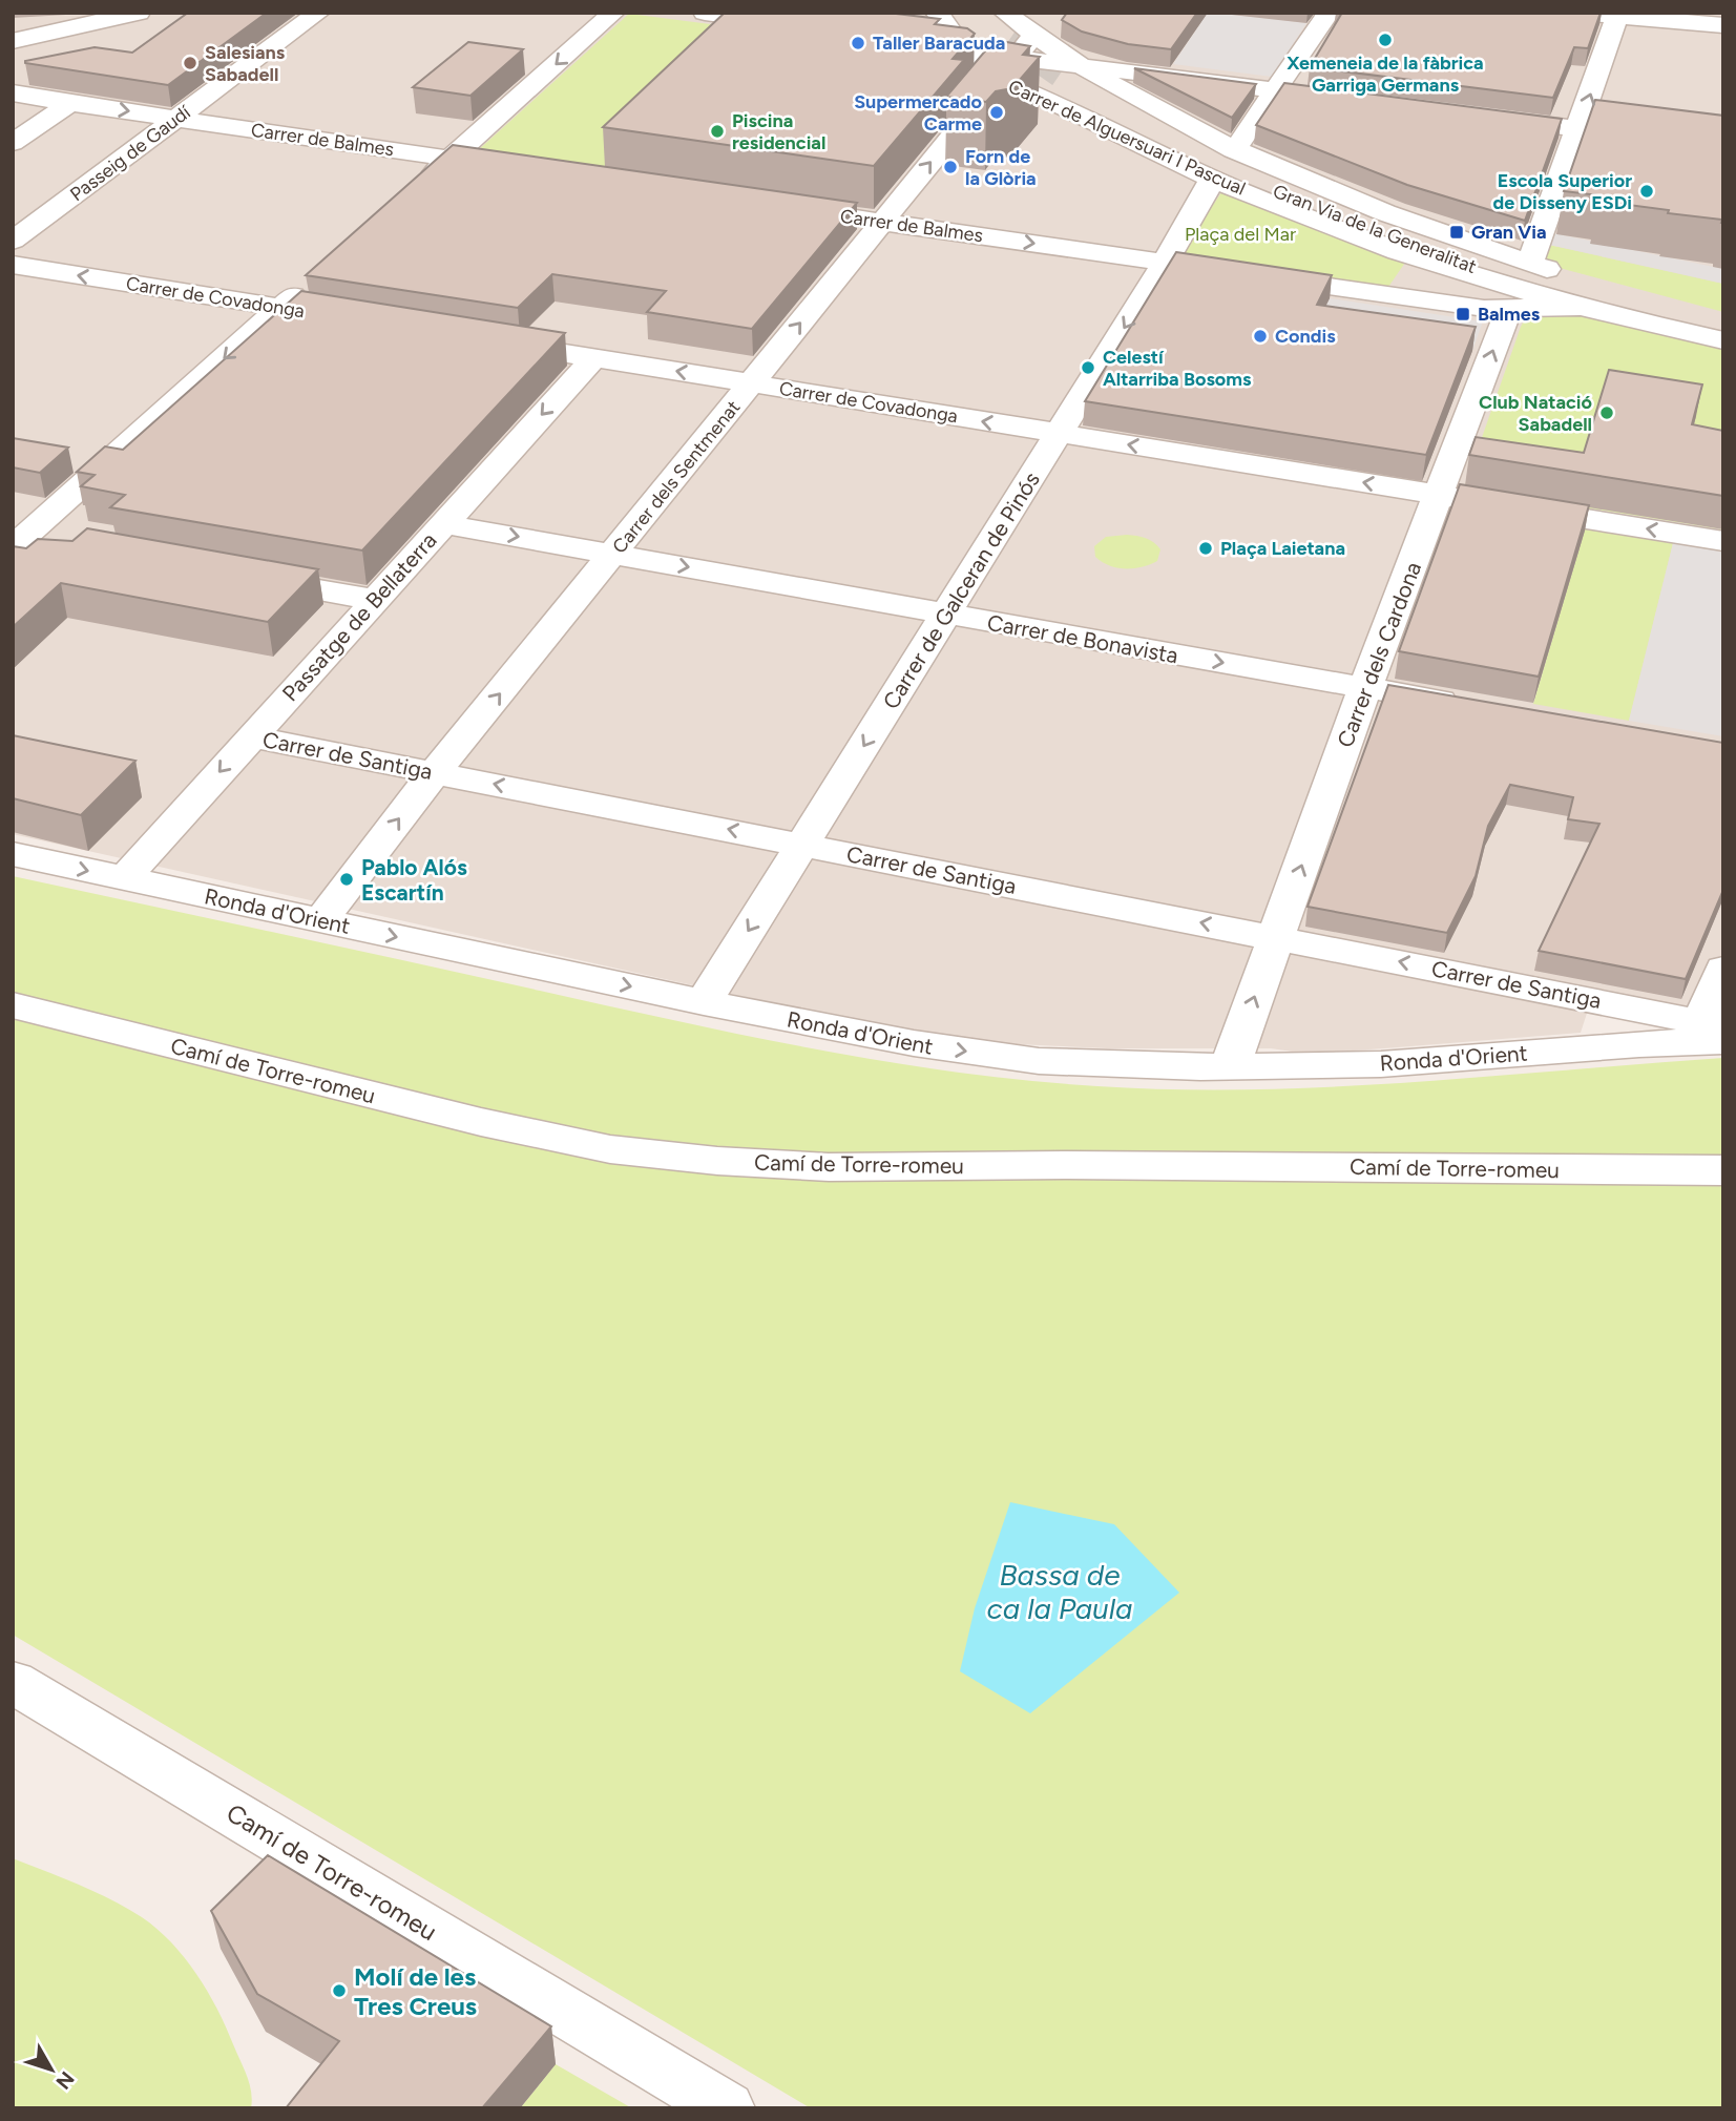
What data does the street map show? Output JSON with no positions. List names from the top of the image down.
{
  "streets": {
    "street": [
      "Carrer de Alguersuari I Pascual",
      "Carrer de Balmes",
      "Passeig de Gaudí",
      "Gran Via de la Generalitat",
      "Carrer de Covadonga",
      "Carrer dels Sentmenat",
      "Carrer de Galceran de Pinós",
      "Passatge de Bellaterra",
      "Carrer de Bonavista",
      "Carrer dels Cardona",
      "Carrer de Santiga",
      "Ronda d'Orient",
      "Camí de Torre-romeu"
    ]
  },
  "crossings": [
    ["Carrer de Alguersuari I Pascual", "Carrer dels Sentmenat"],
    ["Carrer de Alguersuari I Pascual", "Carrer de Galceran de Pinós"],
    ["Carrer de Balmes", "Passeig de Gaudí"],
    ["Carrer de Balmes", "Carrer dels Sentmenat"],
    ["Carrer de Balmes", "Carrer de Galceran de Pinós"],
    ["Carrer de Balmes", "Carrer dels Cardona"],
    ["Carrer de Covadonga", "Carrer dels Sentmenat"],
    ["Carrer de Covadonga", "Carrer de Galceran de Pinós"],
    ["Carrer de Covadonga", "Passatge de Bellaterra"],
    ["Carrer de Covadonga", "Carrer dels Cardona"],
    ["Carrer dels Sentmenat", "Carrer de Bonavista"],
    ["Carrer dels Sentmenat", "Carrer de Santiga"],
    ["Carrer dels Sentmenat", "Ronda d'Orient"],
    ["Carrer de Galceran de Pinós", "Carrer de Bonavista"],
    ["Carrer de Galceran de Pinós", "Carrer de Santiga"],
    ["Carrer de Galceran de Pinós", "Ronda d'Orient"],
    ["Passatge de Bellaterra", "Carrer de Bonavista"],
    ["Passatge de Bellaterra", "Carrer de Santiga"],
    ["Passatge de Bellaterra", "Ronda d'Orient"],
    ["Carrer de Bonavista", "Carrer dels Cardona"],
    ["Carrer dels Cardona", "Carrer de Santiga"],
    ["Carrer dels Cardona", "Ronda d'Orient"],
    ["Carrer de Santiga", "Ronda d'Orient"]
  ],
  "one_way": [
    "Carrer dels Sentmenat",
    "Carrer de Galceran de Pinós",
    "Passatge de Bellaterra",
    "Carrer de Bonavista",
    "Carrer dels Cardona",
    "Carrer de Santiga",
    "Ronda d'Orient"
  ],
  "water": ["Bassa de ca la Paula"],
  "parks": ["Plaça del Mar"],
  "places": {
    "other": [
      "Xemeneia de la fàbrica Garriga Germans",
      "Taller Baracuda",
      "Salesians Sabadell",
      "Supermercado Carme",
      "Piscina residencial",
      "Forn de la Glòria",
      "Escola Superior de Disseny ESDi",
      "Condis",
      "Celestí Altarriba Bosoms",
      "Club Natació Sabadell",
      "Plaça Laietana",
      "Pablo Alós Escartín",
      "Molí de les Tres Creus"
    ],
    "transit": ["Gran Via", "Balmes"]
  },
  "north": "bottom right"
}
